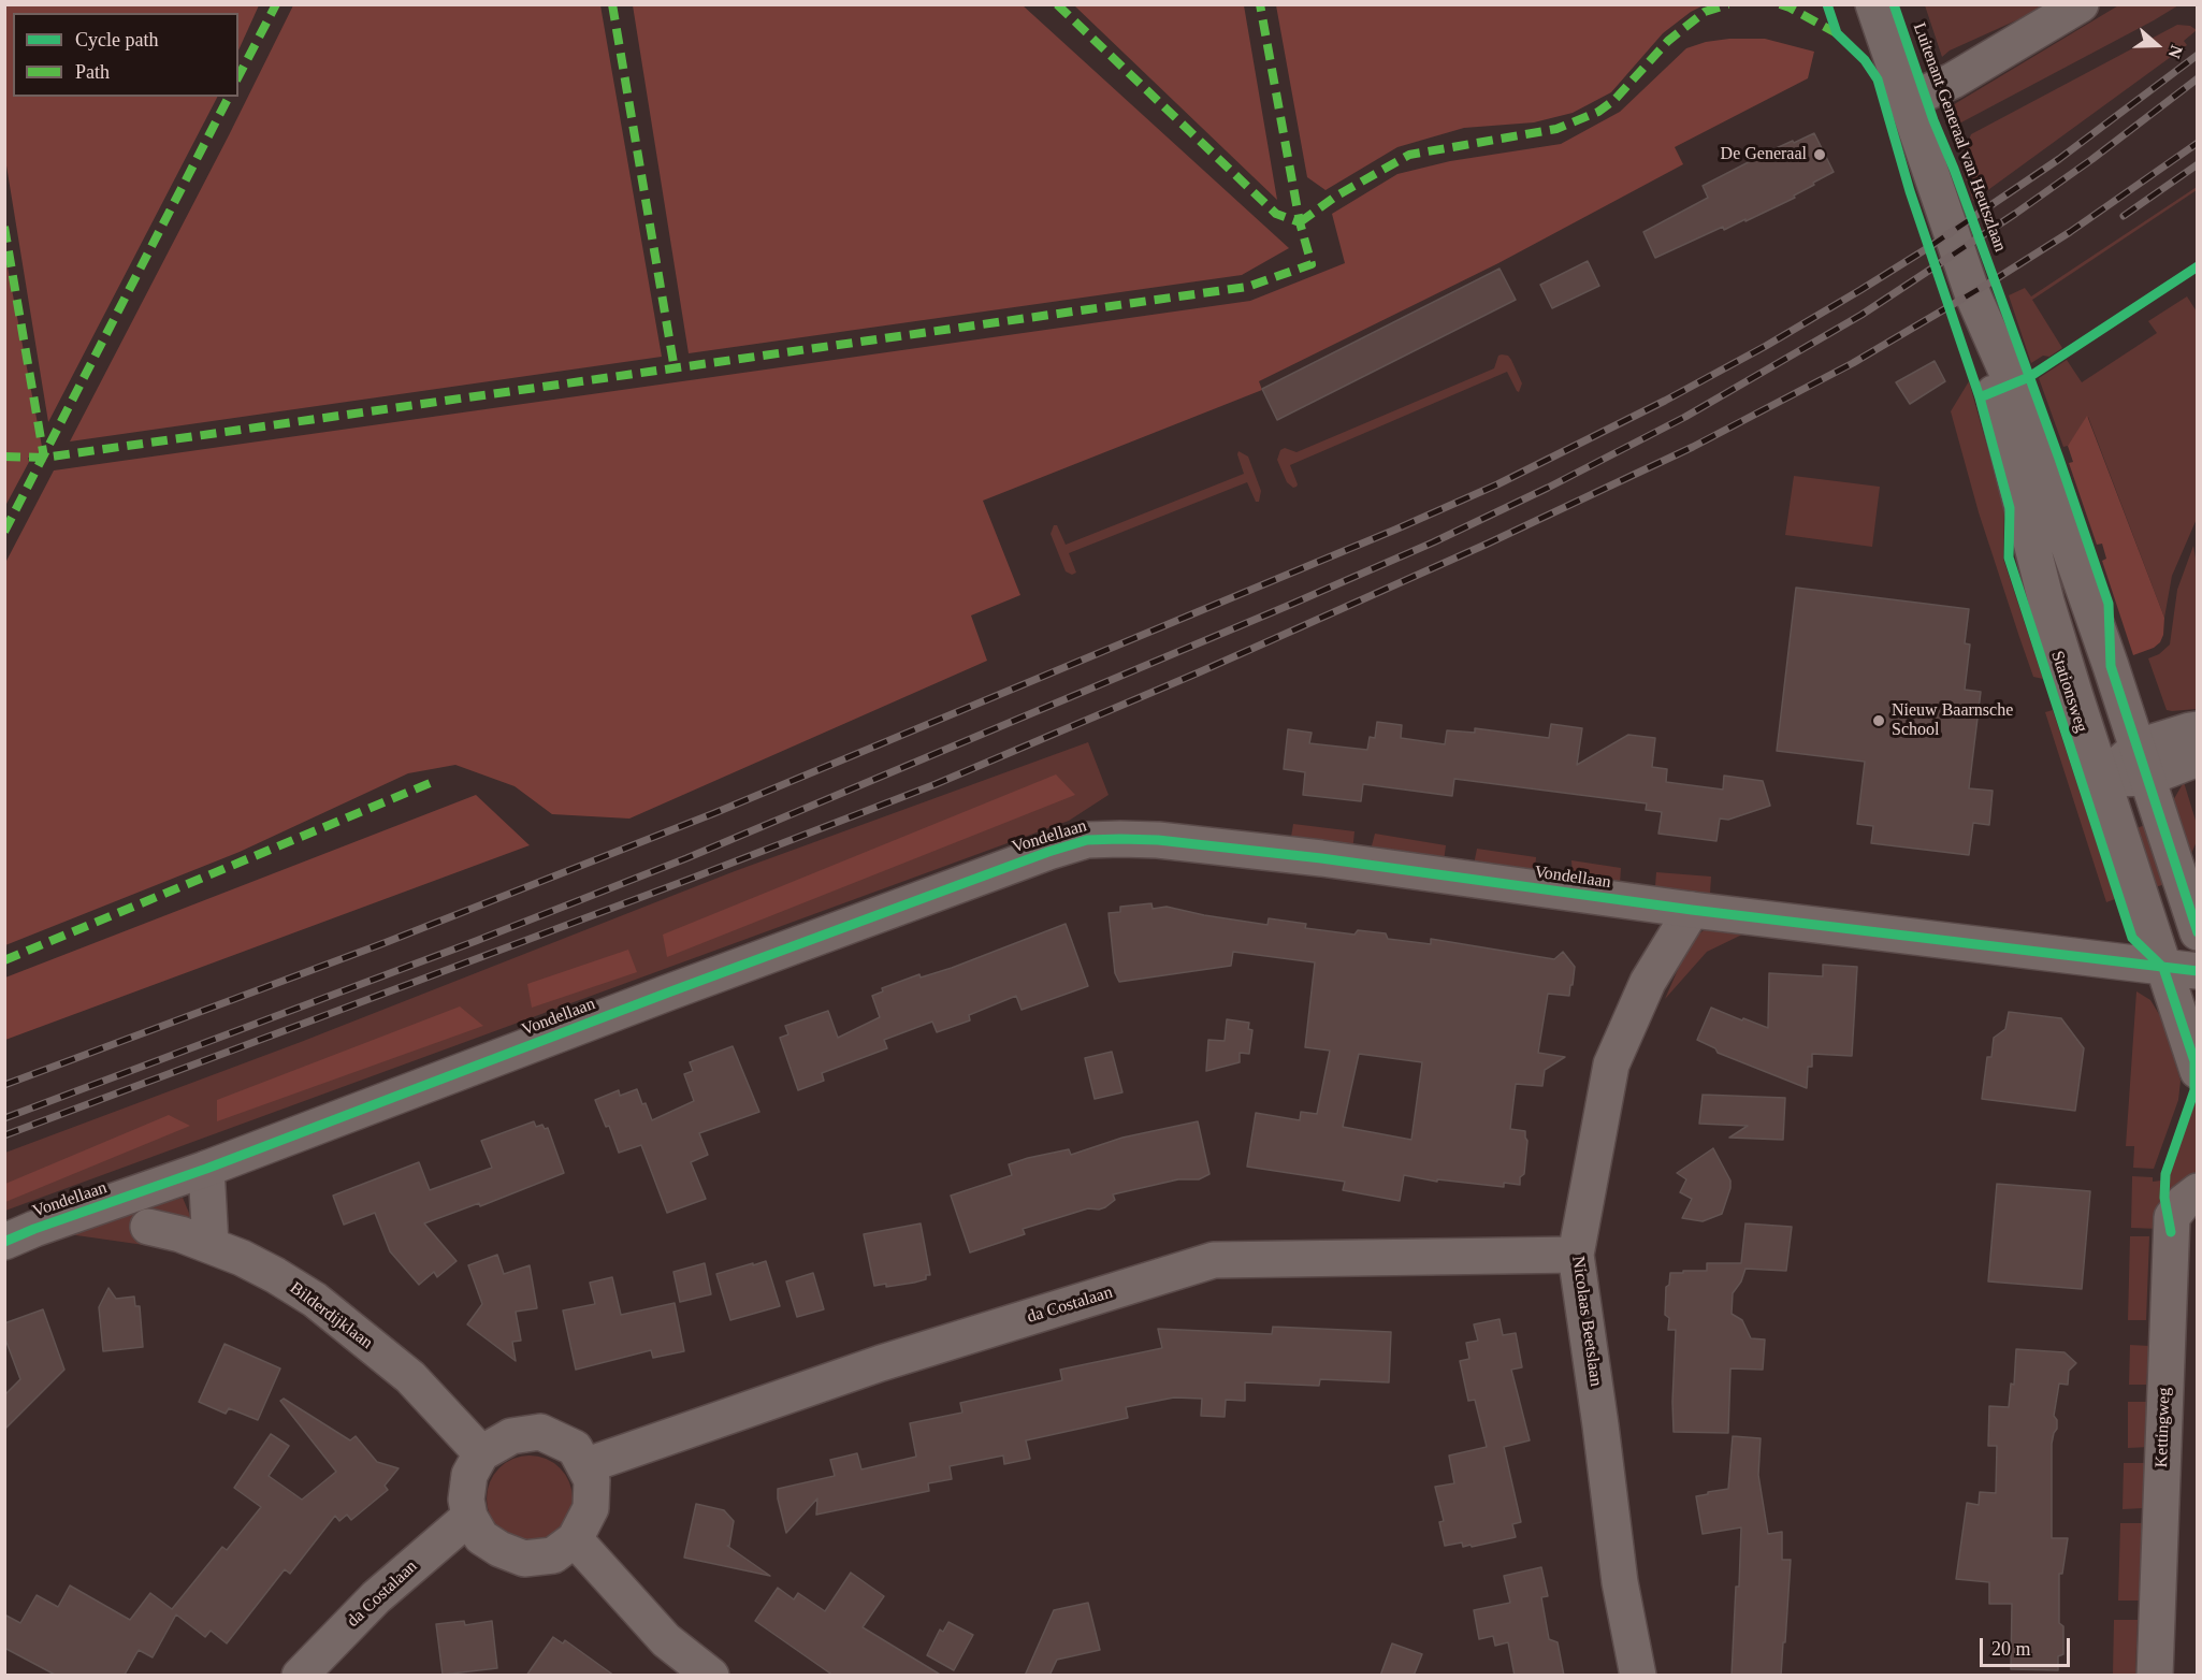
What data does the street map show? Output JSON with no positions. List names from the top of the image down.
{
  "streets": {
    "street": [
      "Luitenant Generaal van Heutszlaan",
      "Stationsweg",
      "Vondellaan",
      "da Costalaan",
      "Bilderdijklaan",
      "Nicolaas Beetslaan",
      "Kettingweg"
    ]
  },
  "crossings": [
    ["Luitenant Generaal van Heutszlaan", "Stationsweg"],
    ["Stationsweg", "Vondellaan"],
    ["Vondellaan", "Nicolaas Beetslaan"],
    ["da Costalaan", "Bilderdijklaan"],
    ["da Costalaan", "Nicolaas Beetslaan"]
  ],
  "places": ["De Generaal", "Nieuw Baarnsche School"],
  "legend": ["Cycle path", "Path"],
  "scale_bar": "20 m",
  "north": "right"
}
